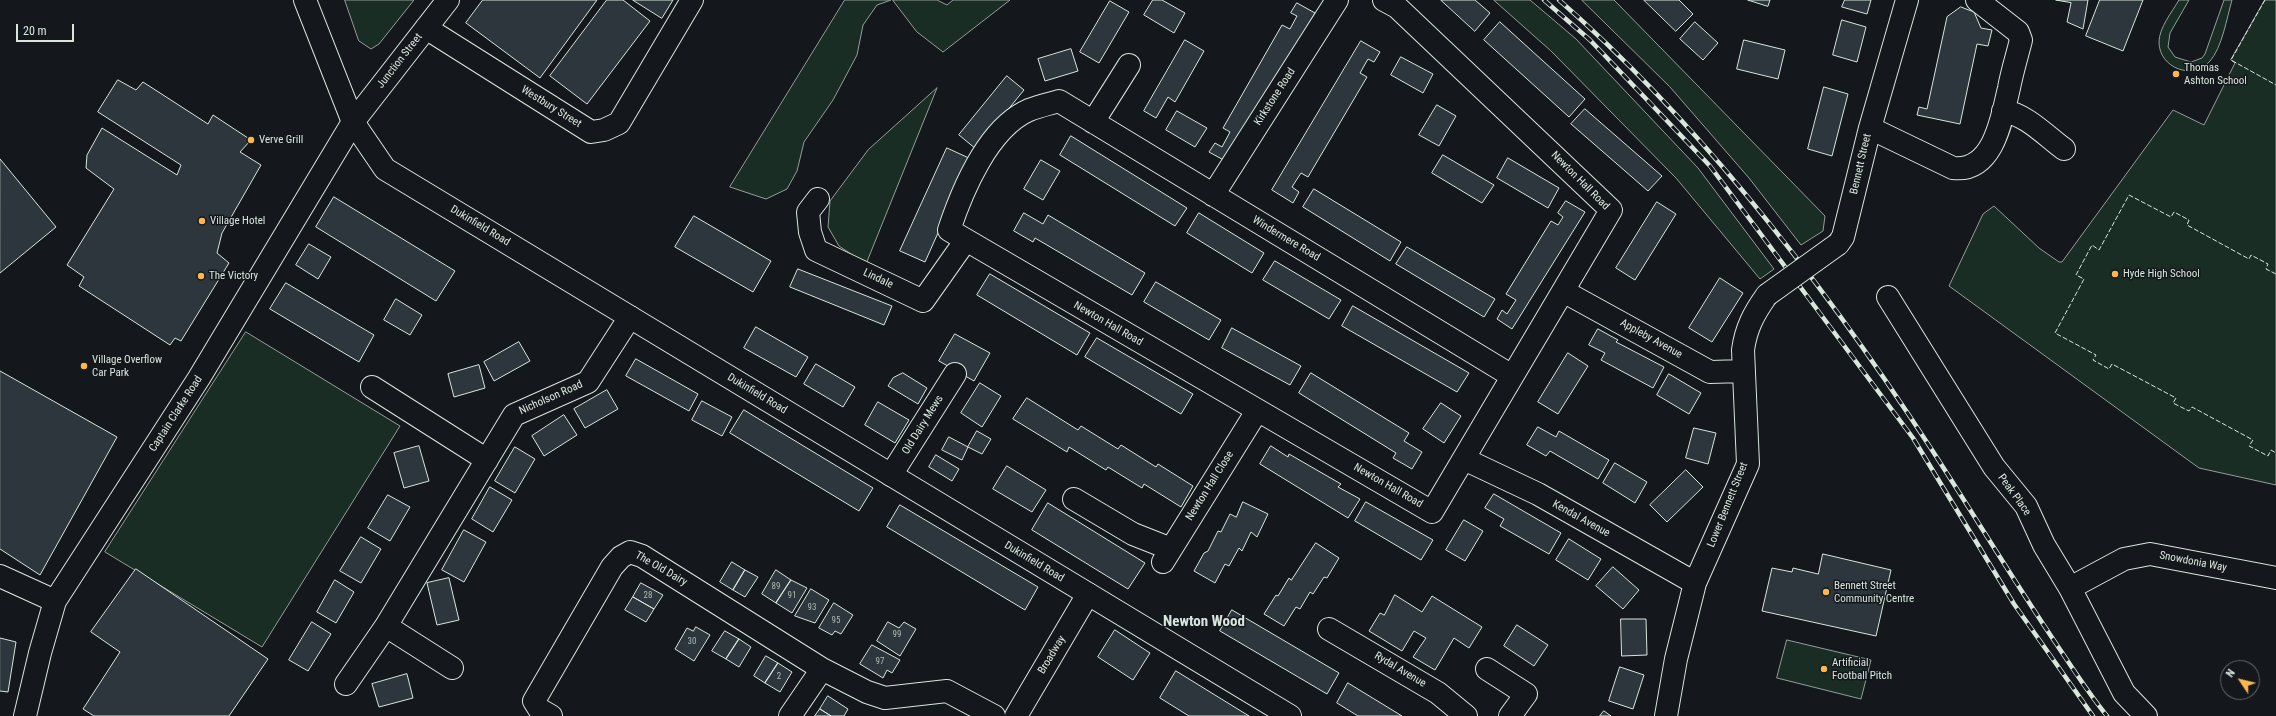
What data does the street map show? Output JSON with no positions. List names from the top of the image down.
{
  "streets": {
    "street": [
      "Junction Street",
      "Kirkstone Road",
      "Westbury Street",
      "Bennett Street",
      "Newton Hall Road",
      "Dukinfield Road",
      "Windermere Road",
      "Lindale",
      "Appleby Avenue",
      "Nicholson Road",
      "Captain Clarke Road",
      "Old Dairy Mews",
      "Newton Hall Close",
      "Peak Place",
      "Lower Bennett Street",
      "Kendal Avenue",
      "Snowdonia Way",
      "The Old Dairy",
      "Broadway",
      "Rydal Avenue"
    ]
  },
  "crossings": [
    ["Junction Street", "Westbury Street"],
    ["Junction Street", "Dukinfield Road"],
    ["Junction Street", "Captain Clarke Road"],
    ["Kirkstone Road", "Windermere Road"],
    ["Bennett Street", "Lower Bennett Street"],
    ["Newton Hall Road", "Windermere Road"],
    ["Newton Hall Road", "Lindale"],
    ["Newton Hall Road", "Appleby Avenue"],
    ["Newton Hall Road", "Newton Hall Close"],
    ["Newton Hall Road", "Kendal Avenue"],
    ["Dukinfield Road", "Nicholson Road"],
    ["Dukinfield Road", "Captain Clarke Road"],
    ["Dukinfield Road", "Old Dairy Mews"],
    ["Dukinfield Road", "Broadway"],
    ["Appleby Avenue", "Lower Bennett Street"],
    ["Peak Place", "Snowdonia Way"],
    ["Lower Bennett Street", "Kendal Avenue"]
  ],
  "districts": ["Newton Wood"],
  "places": [
    "Thomas Ashton School",
    "Verve Grill",
    "Village Hotel",
    "Hyde High School",
    "The Victory",
    "Village Overflow Car Park",
    "Bennett Street Community Centre",
    "Artificial Football Pitch"
  ],
  "house_numbers": [
    "89",
    "28",
    "91",
    "93",
    "95",
    "99",
    "30",
    "97",
    "2"
  ],
  "scale_bar": "20 m",
  "north": "top left"
}
